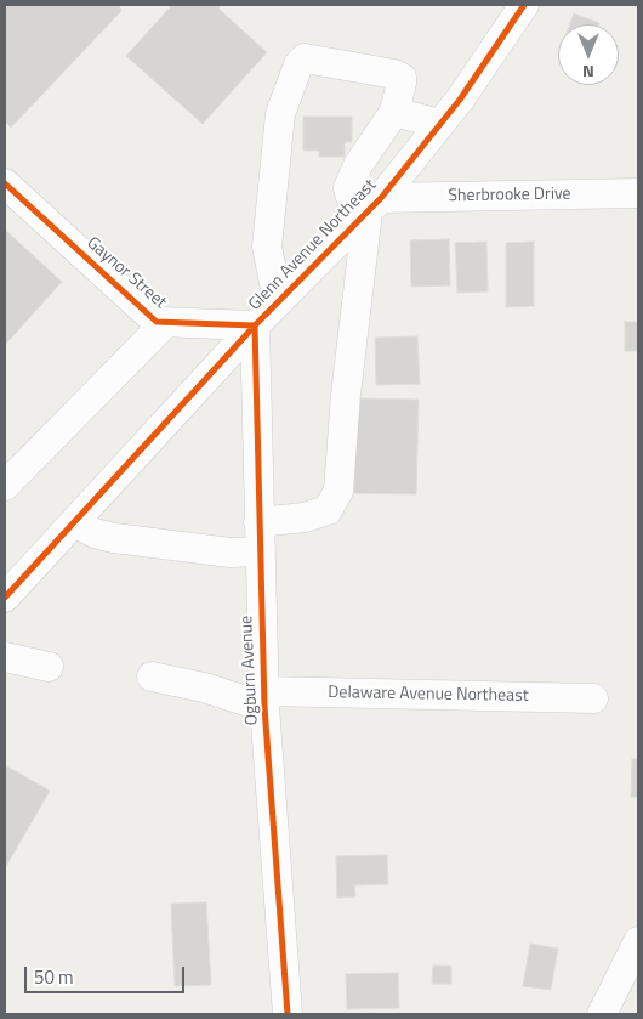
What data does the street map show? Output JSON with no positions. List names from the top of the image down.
{
  "streets": {
    "street": [
      "Sherbrooke Drive",
      "Glenn Avenue Northeast",
      "Gaynor Street",
      "Ogburn Avenue",
      "Delaware Avenue Northeast"
    ]
  },
  "crossings": [
    ["Sherbrooke Drive", "Glenn Avenue Northeast"],
    ["Glenn Avenue Northeast", "Gaynor Street"],
    ["Glenn Avenue Northeast", "Ogburn Avenue"],
    ["Gaynor Street", "Ogburn Avenue"],
    ["Ogburn Avenue", "Delaware Avenue Northeast"]
  ],
  "scale_bar": "50 m",
  "north": "bottom"
}
